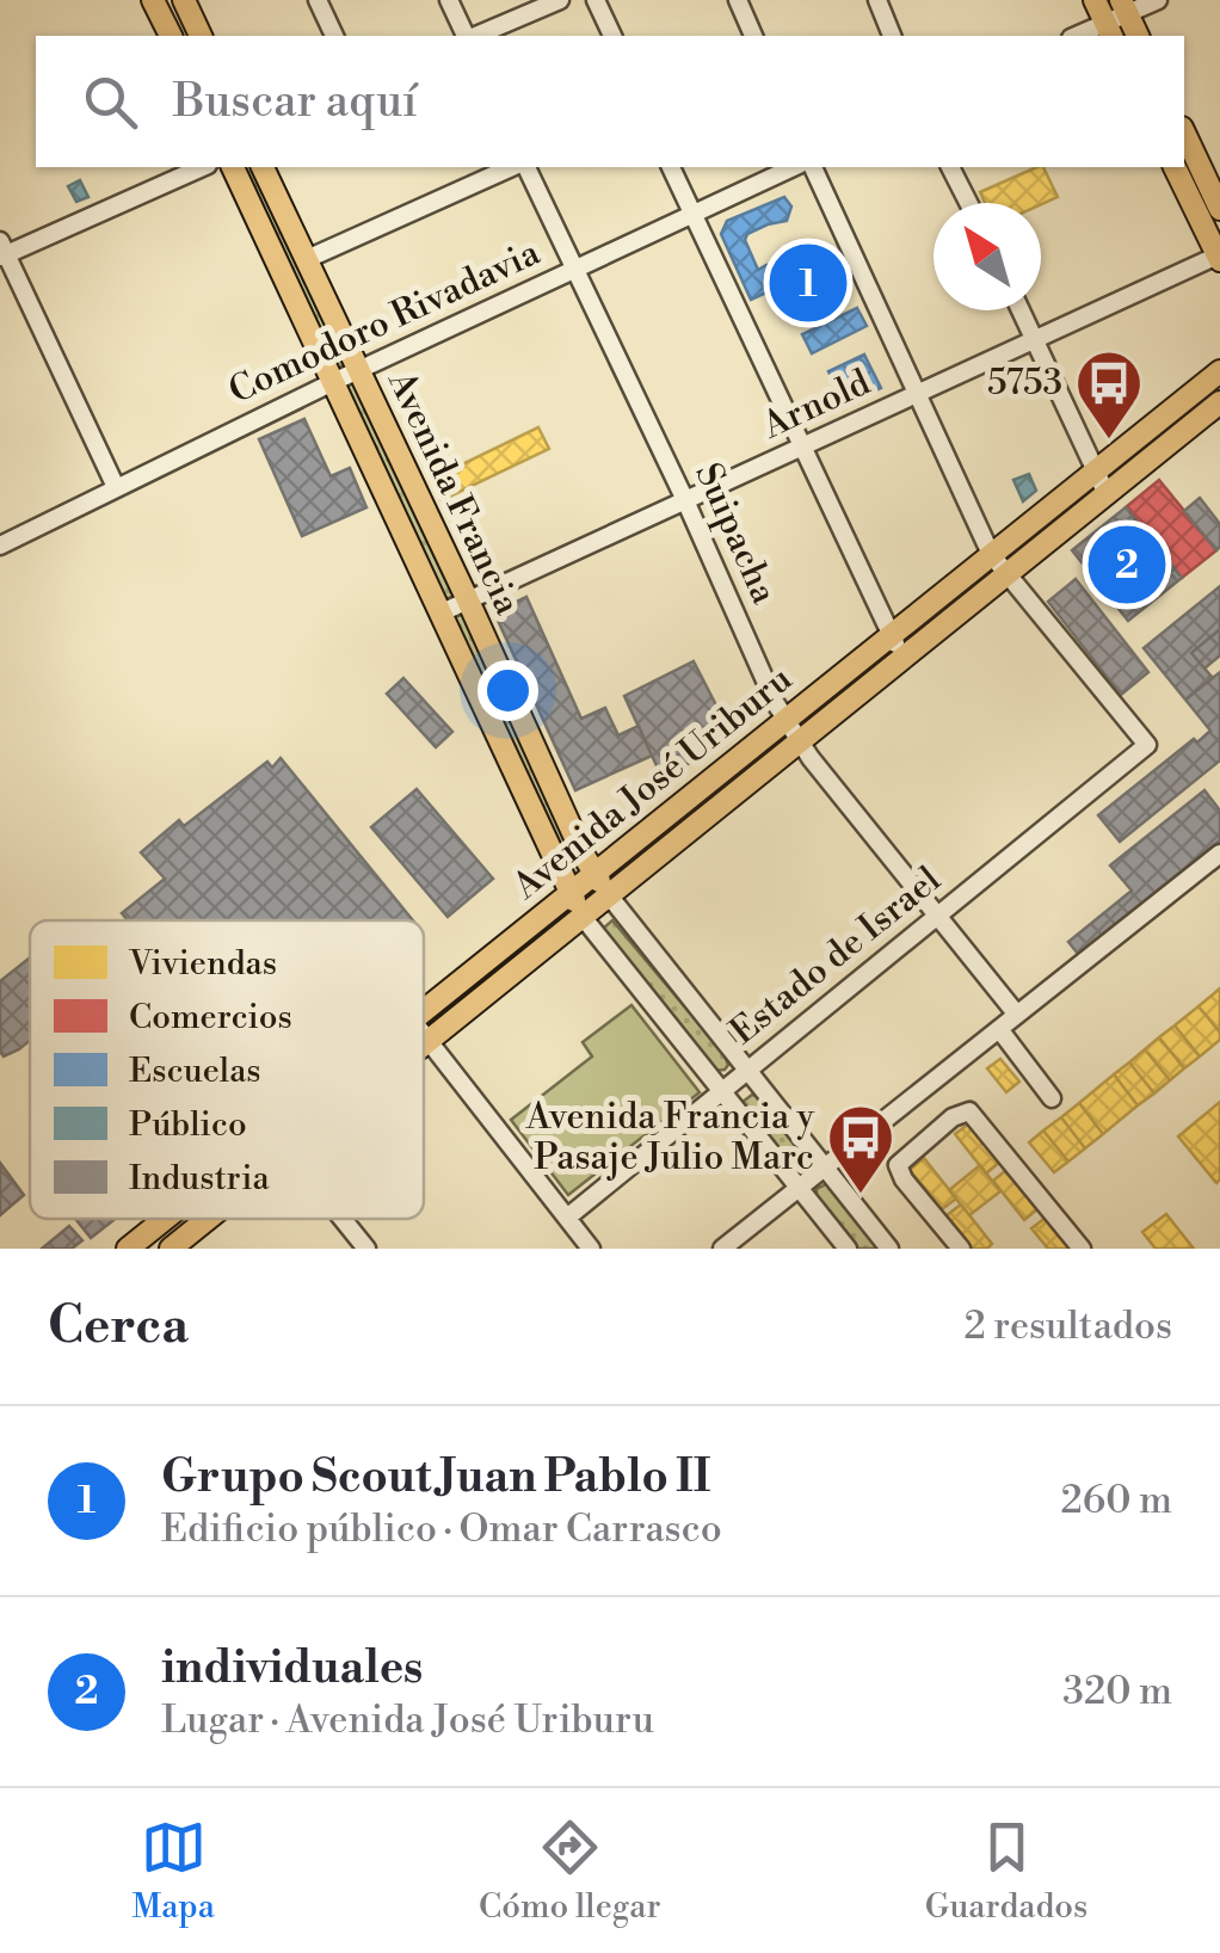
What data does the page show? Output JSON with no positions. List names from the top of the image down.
{
  "streets": {
    "main road": ["Avenida Francia", "Avenida José Uriburu"],
    "street": [
      "Comodoro Rivadavia",
      "Arnold",
      "Suipacha",
      "Estado de Israel"
    ]
  },
  "crossings": [
    ["Comodoro Rivadavia", "Avenida Francia"],
    ["Comodoro Rivadavia", "Suipacha"],
    ["Arnold", "Avenida Francia"],
    ["Arnold", "Suipacha"],
    ["Avenida Francia", "Avenida José Uriburu"],
    ["Avenida Francia", "Estado de Israel"],
    ["Suipacha", "Avenida José Uriburu"],
    ["Suipacha", "Estado de Israel"],
    ["Avenida José Uriburu", "Estado de Israel"]
  ],
  "places": {
    "bus stop": ["5753", "Avenida Francia y Pasaje Julio Marc"]
  },
  "legend": [
    "Viviendas",
    "Comercios",
    "Escuelas",
    "Público",
    "Industria"
  ],
  "north": "top left",
  "page": {
    "search": "Buscar aquí",
    "pins": ["1", "2"],
    "heading": ["Cerca", "2 resultados"],
    "list": [
      {
        "mark": "1",
        "name": "Grupo Scout Juan Pablo II",
        "note": "Edificio público · Omar Carrasco",
        "value": "260 m"
      },
      {
        "mark": "2",
        "name": "individuales",
        "note": "Lugar · Avenida José Uriburu",
        "value": "320 m"
      }
    ],
    "nav": ["Mapa", "Cómo llegar", "Guardados"]
  }
}
